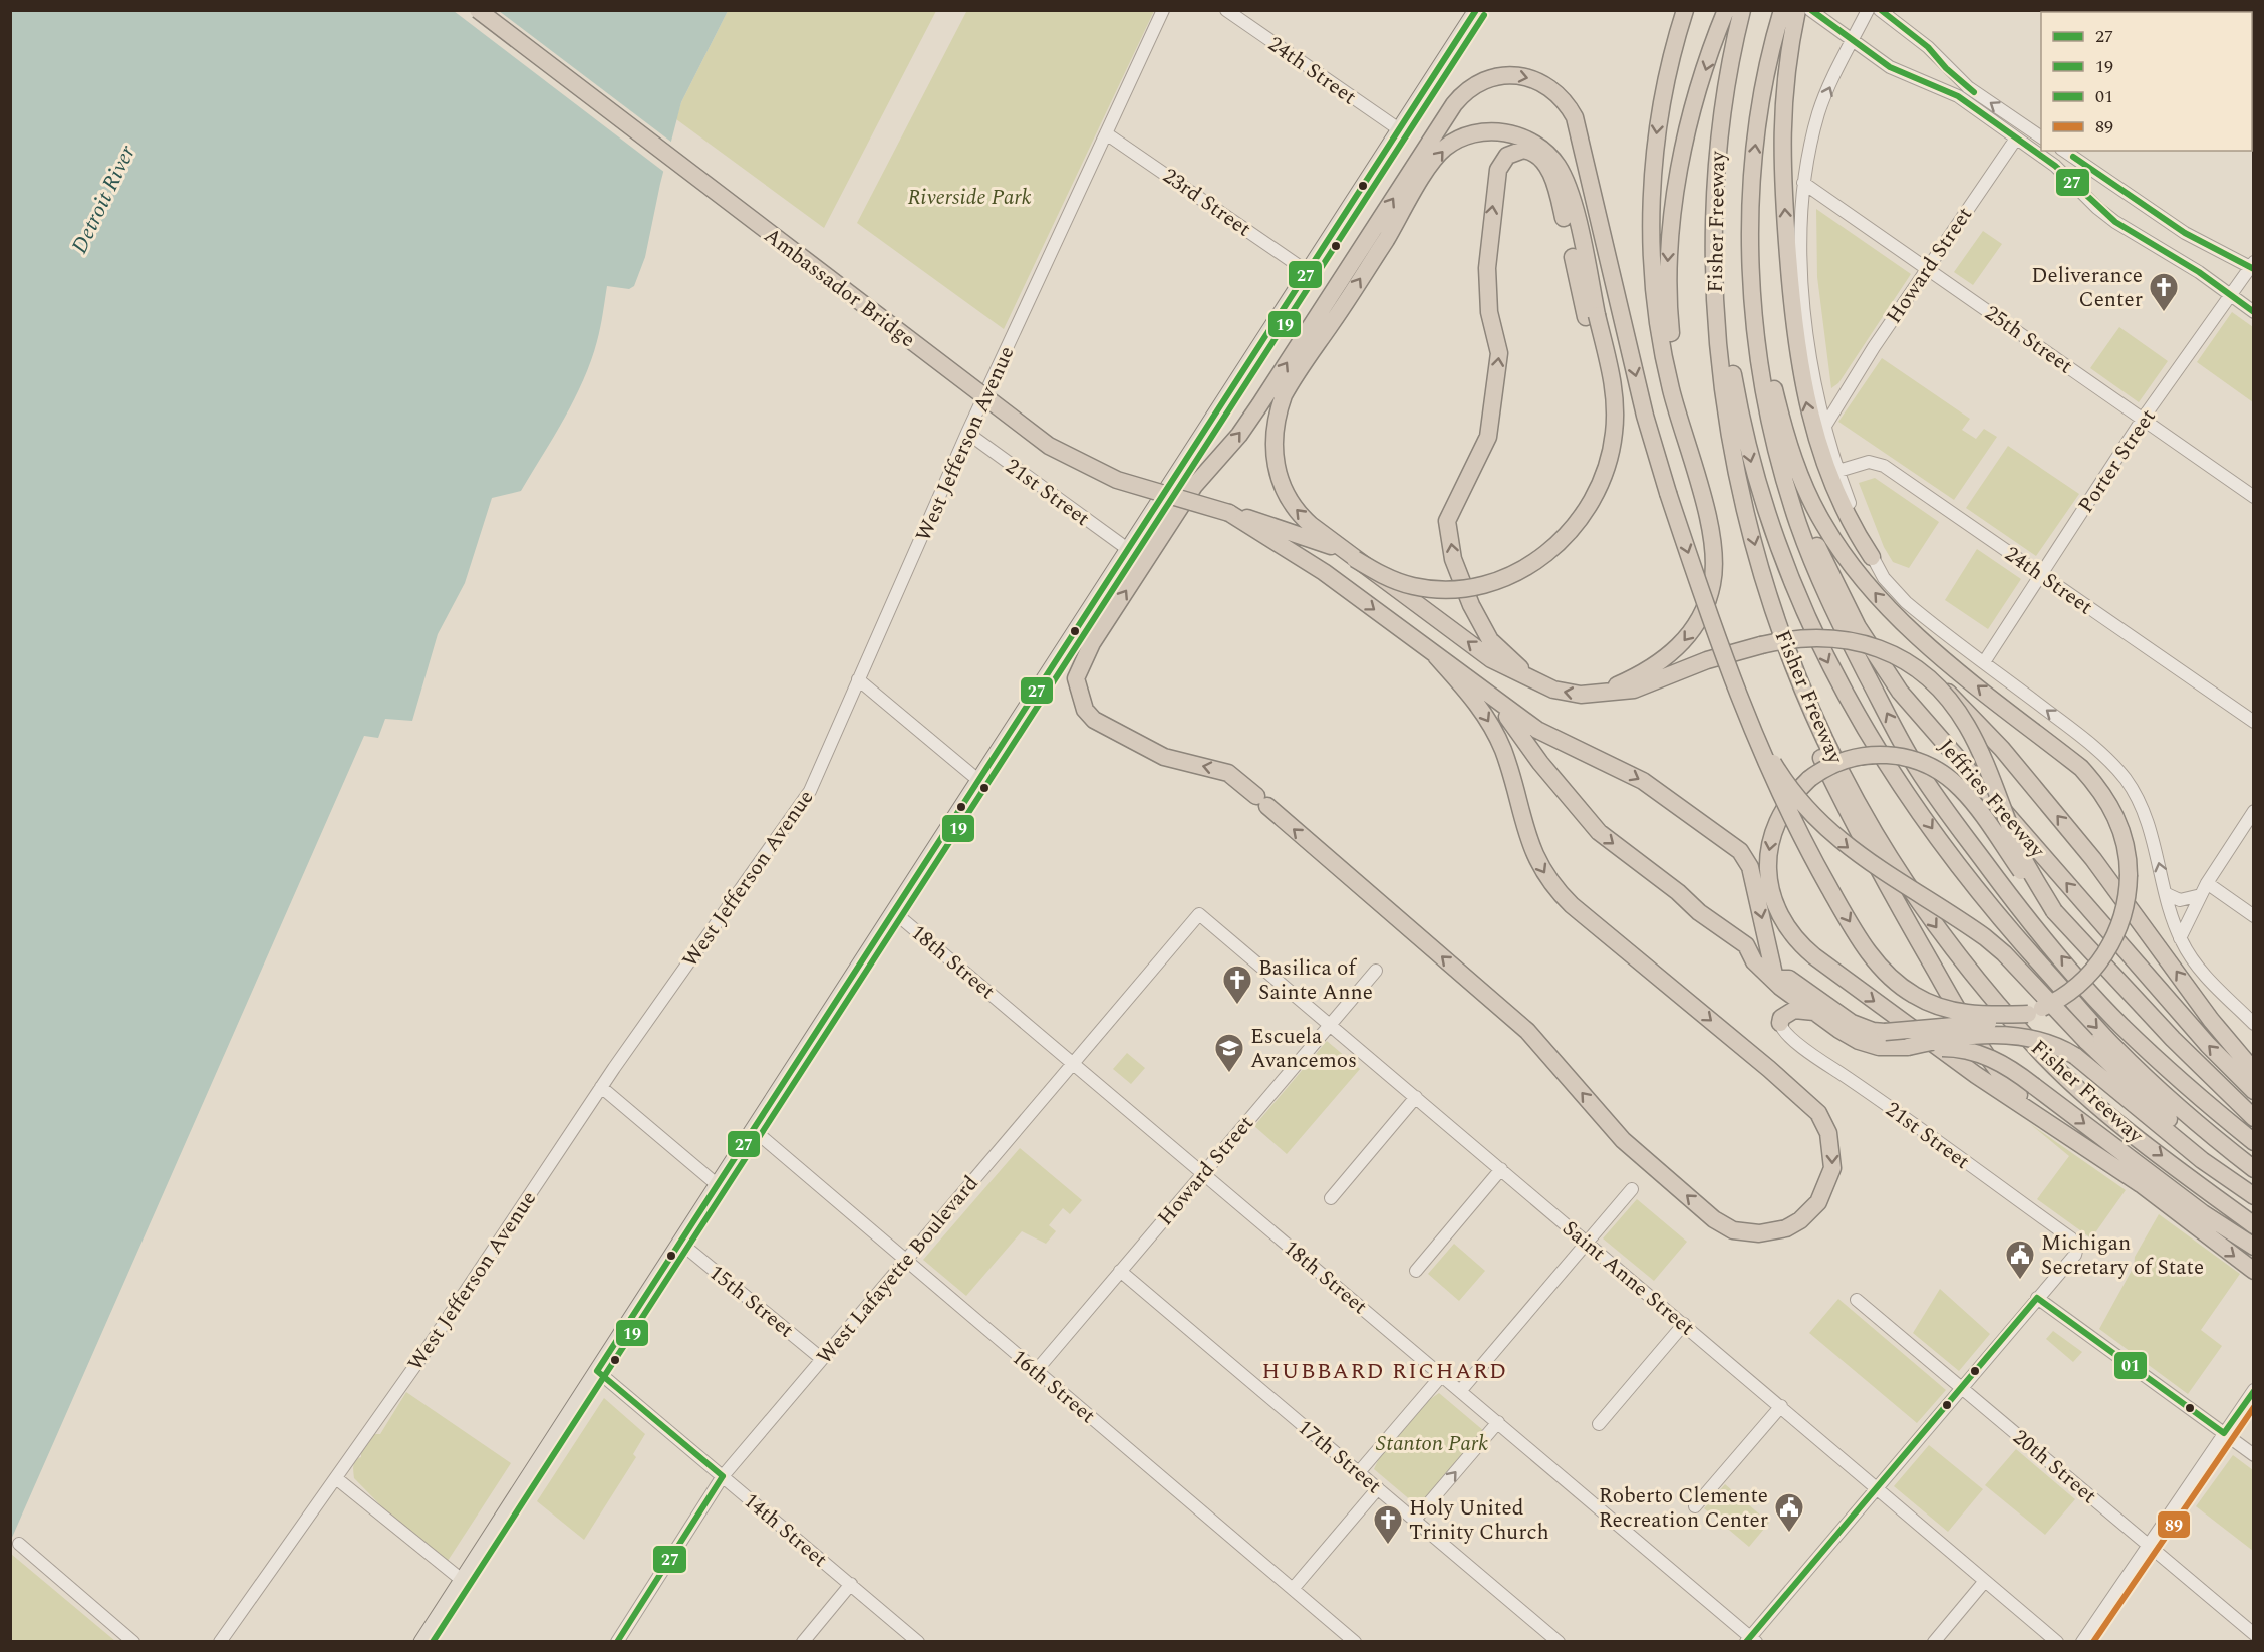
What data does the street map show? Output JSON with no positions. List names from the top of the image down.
{
  "streets": {
    "highway": ["Fisher Freeway", "Ambassador Bridge", "Jeffries Freeway"],
    "street": [
      "24th Street",
      "23rd Street",
      "Howard Street",
      "25th Street",
      "West Jefferson Avenue",
      "Porter Street",
      "21st Street",
      "18th Street",
      "West Lafayette Boulevard",
      "Saint Anne Street",
      "15th Street",
      "16th Street",
      "17th Street",
      "20th Street",
      "14th Street"
    ]
  },
  "crossings": [
    ["24th Street", "Porter Street"],
    ["23rd Street", "West Jefferson Avenue"],
    ["Fisher Freeway", "Jeffries Freeway"],
    ["Howard Street", "25th Street"],
    ["Howard Street", "18th Street"],
    ["Howard Street", "Saint Anne Street"],
    ["Howard Street", "16th Street"],
    ["Howard Street", "17th Street"],
    ["25th Street", "Porter Street"],
    ["West Jefferson Avenue", "21st Street"],
    ["18th Street", "West Lafayette Boulevard"],
    ["West Lafayette Boulevard", "Saint Anne Street"],
    ["West Lafayette Boulevard", "15th Street"],
    ["West Lafayette Boulevard", "16th Street"],
    ["West Lafayette Boulevard", "14th Street"]
  ],
  "districts": ["HUBBARD RICHARD"],
  "water": ["Detroit River"],
  "parks": ["Riverside Park", "Stanton Park"],
  "places": {
    "church": ["Deliverance Center", "Basilica of Sainte Anne", "Holy United Trinity Church"],
    "school or university": ["Escuela Avancemos"],
    "public building": ["Michigan Secretary of State", "Roberto Clemente Recreation Center"]
  },
  "lines": [
    "transit line 27",
    "transit line 19",
    "transit line 01",
    "transit line 89"
  ],
  "legend": [
    "27",
    "19",
    "01",
    "89"
  ]
}
